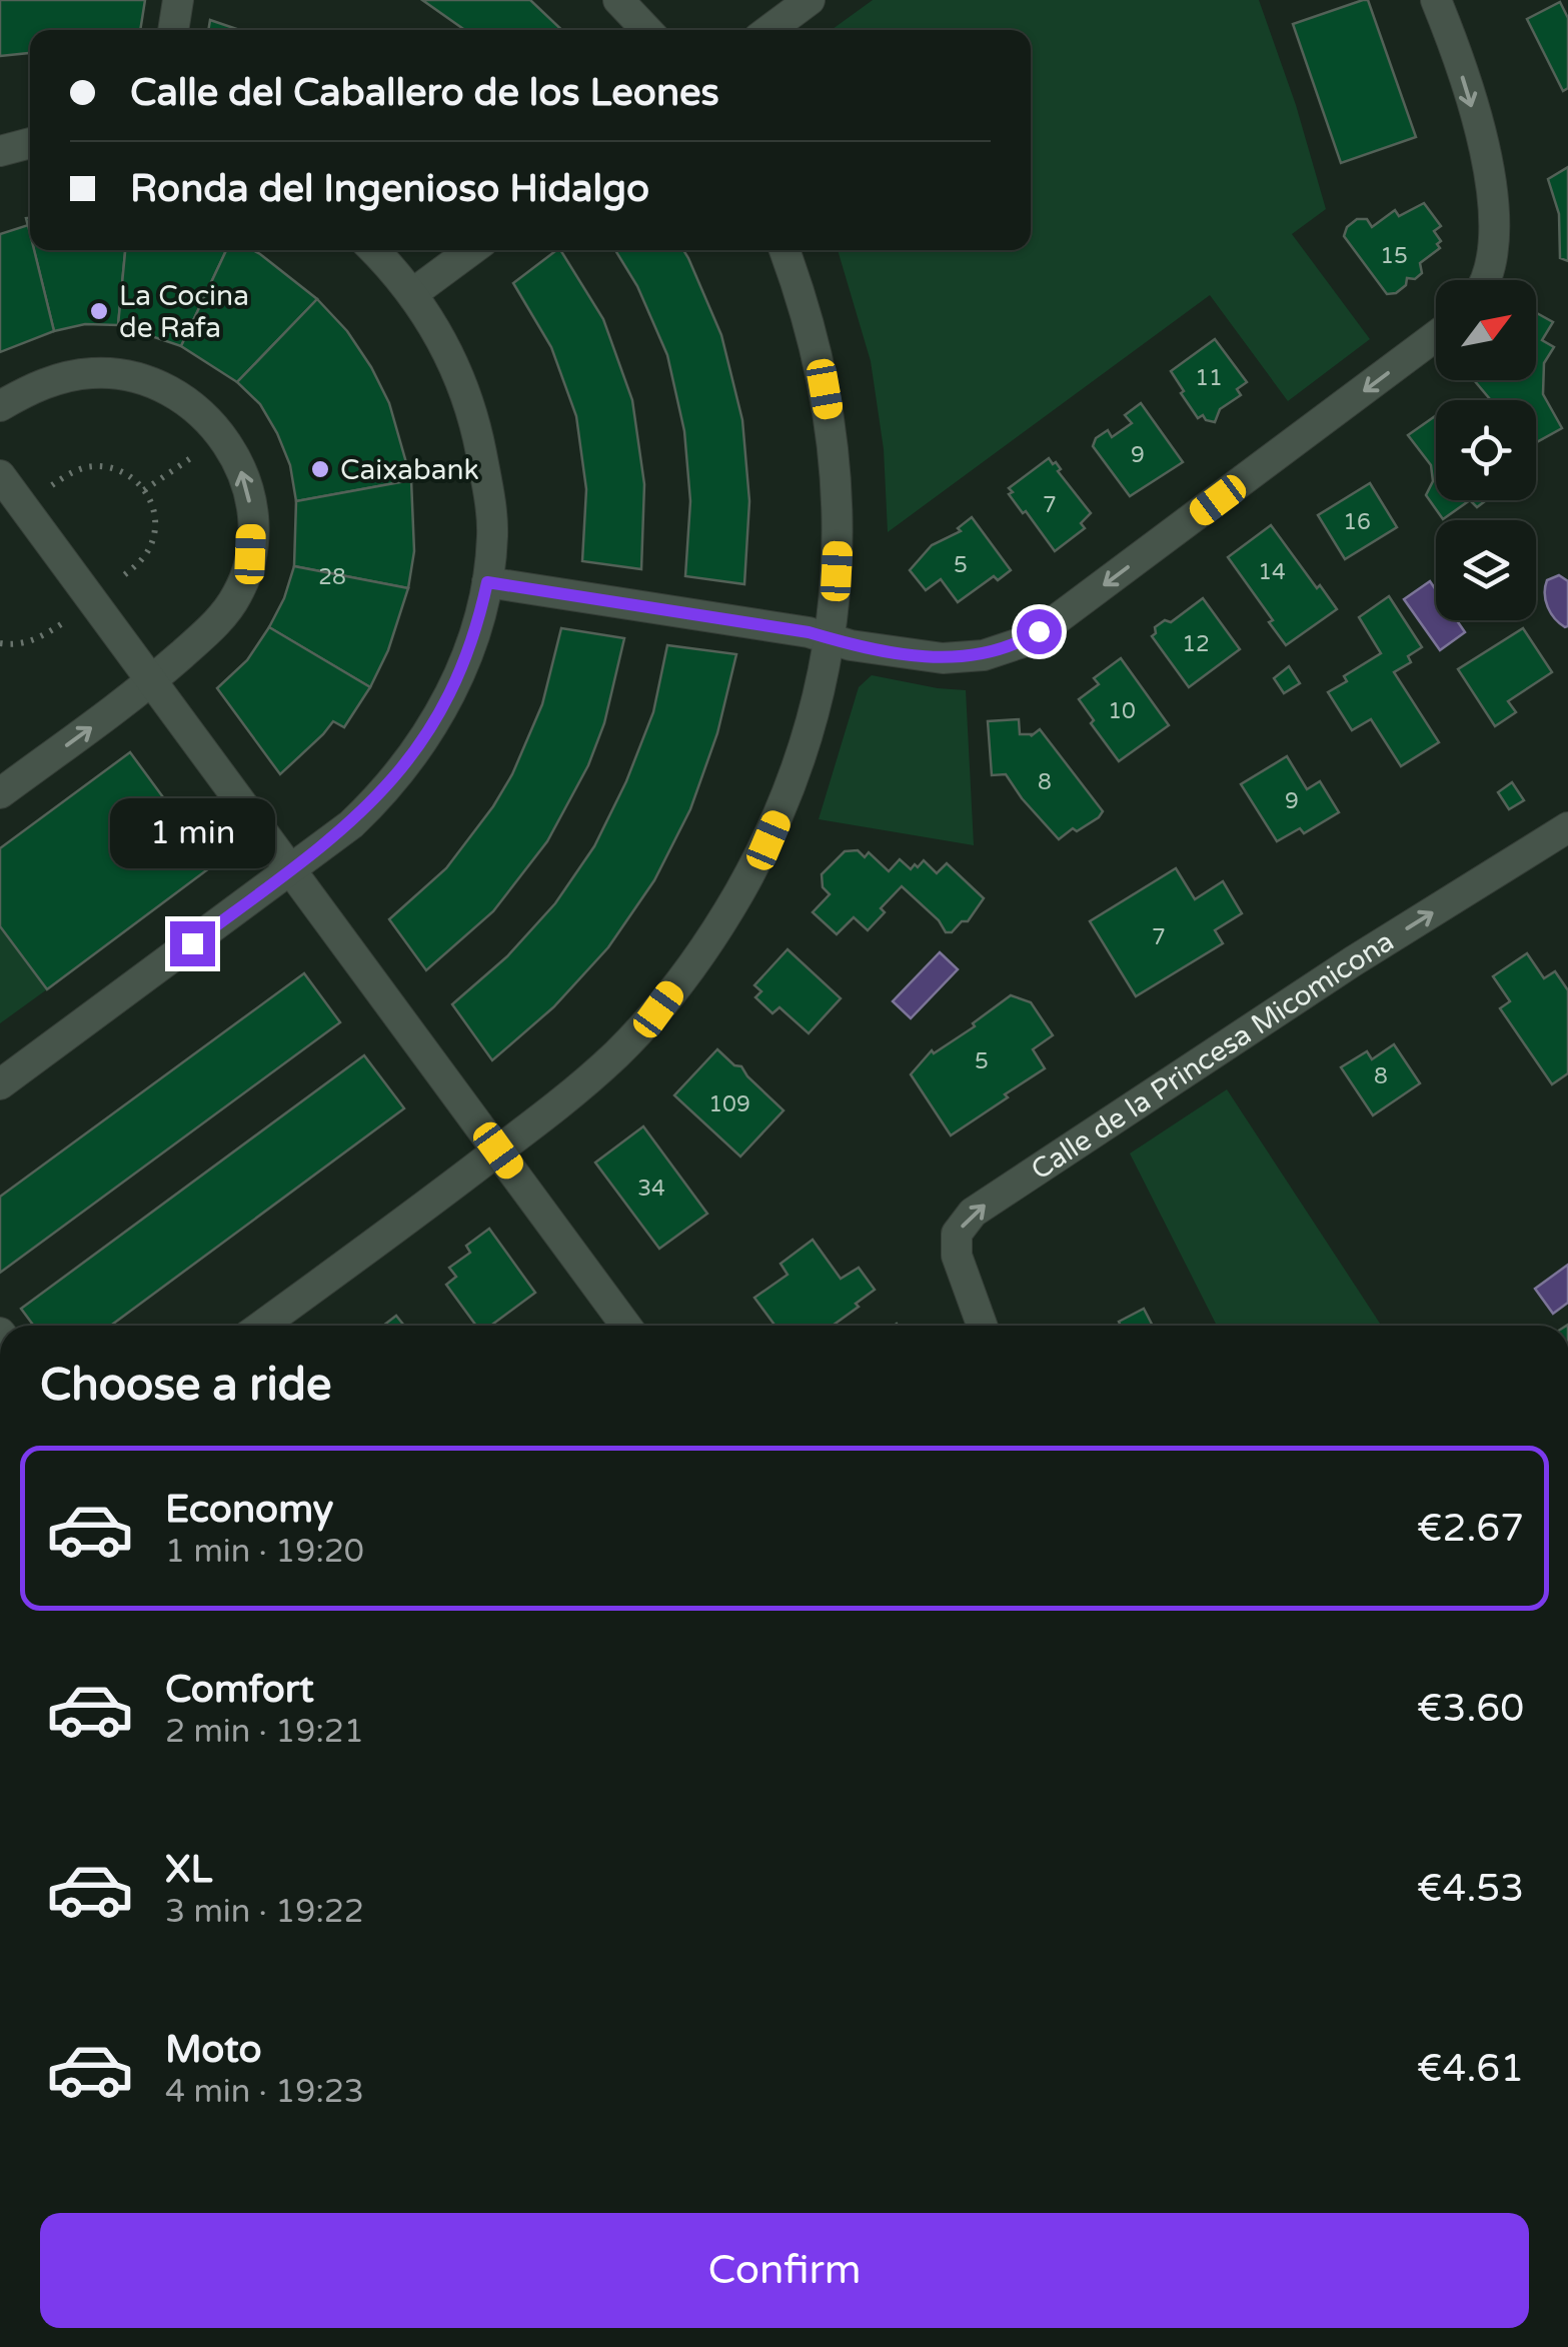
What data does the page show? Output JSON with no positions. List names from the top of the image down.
{
  "streets": {
    "street": ["Calle de la Princesa Micomicona"]
  },
  "one_way": ["Calle de la Princesa Micomicona"],
  "places": ["La Cocina de Rafa", "Caixabank"],
  "house_numbers": [
    "15",
    "11",
    "9",
    "7",
    "16",
    "5",
    "14",
    "28",
    "12",
    "10",
    "8",
    "9",
    "7",
    "5",
    "8",
    "109",
    "34"
  ],
  "north": "top right",
  "page": {
    "banner": ["Calle del Caballero de los Leones", "Ronda del Ingenioso Hidalgo"],
    "bubble": "1 min",
    "heading": "Choose a ride",
    "list": [
      {
        "name": "Economy",
        "note": "1 min · 19:20",
        "value": "€2.67"
      },
      {
        "name": "Comfort",
        "note": "2 min · 19:21",
        "value": "€3.60"
      },
      {
        "name": "XL",
        "note": "3 min · 19:22",
        "value": "€4.53"
      },
      {
        "name": "Moto",
        "note": "4 min · 19:23",
        "value": "€4.61"
      }
    ],
    "buttons": "Confirm"
  }
}
